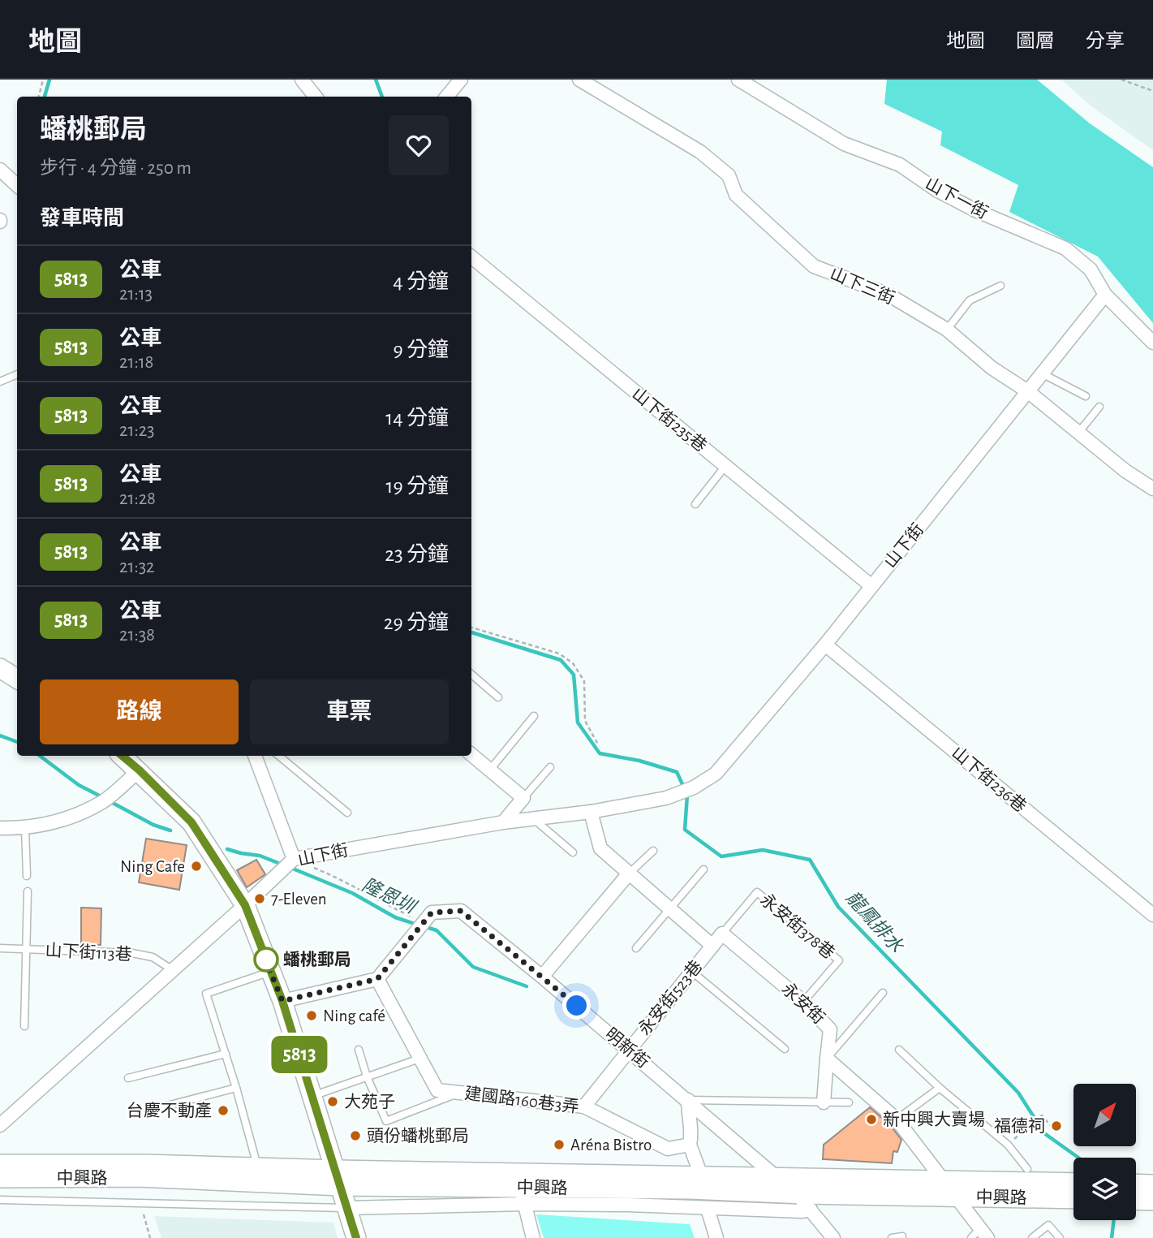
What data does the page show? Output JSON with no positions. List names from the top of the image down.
{
  "streets": {
    "street": [
      "山下一街",
      "山下三街",
      "山下街235巷",
      "山下街",
      "山下街236巷",
      "永安街523巷",
      "永安街",
      "明新街",
      "建國路160巷3弄",
      "中興路"
    ],
    "lane": ["永安街378巷", "山下街113巷"]
  },
  "crossings": [
    ["山下一街", "山下街"],
    ["山下三街", "山下街"],
    ["山下街235巷", "山下街"],
    ["山下街", "山下街236巷"],
    ["山下街", "山下街113巷"],
    ["永安街378巷", "永安街"],
    ["永安街523巷", "明新街"],
    ["永安街523巷", "建國路160巷3弄"],
    ["明新街", "中興路"]
  ],
  "water": ["隆恩圳", "龍鳳排水"],
  "places": [
    "Ning Cafe",
    "7-Eleven",
    "蟠桃郵局",
    "Ning café",
    "大苑子",
    "台慶不動產",
    "新中興大賣場",
    "福德祠",
    "頭份蟠桃郵局",
    "Aréna Bistro"
  ],
  "lines": ["bus line 5813"],
  "north": "top right",
  "page": {
    "header": "地圖",
    "nav": ["地圖", "圖層", "分享"],
    "on_map": "5813",
    "heading": [
      ["蟠桃郵局", "步行 · 4 分鐘 · 250 m"],
      "發車時間"
    ],
    "list": [
      {
        "mark": "5813",
        "name": "公車",
        "note": "21:13",
        "value": "4 分鐘"
      },
      {
        "mark": "5813",
        "name": "公車",
        "note": "21:18",
        "value": "9 分鐘"
      },
      {
        "mark": "5813",
        "name": "公車",
        "note": "21:23",
        "value": "14 分鐘"
      },
      {
        "mark": "5813",
        "name": "公車",
        "note": "21:28",
        "value": "19 分鐘"
      },
      {
        "mark": "5813",
        "name": "公車",
        "note": "21:32",
        "value": "23 分鐘"
      },
      {
        "mark": "5813",
        "name": "公車",
        "note": "21:38",
        "value": "29 分鐘"
      }
    ],
    "buttons": ["路線", "車票"]
  }
}
